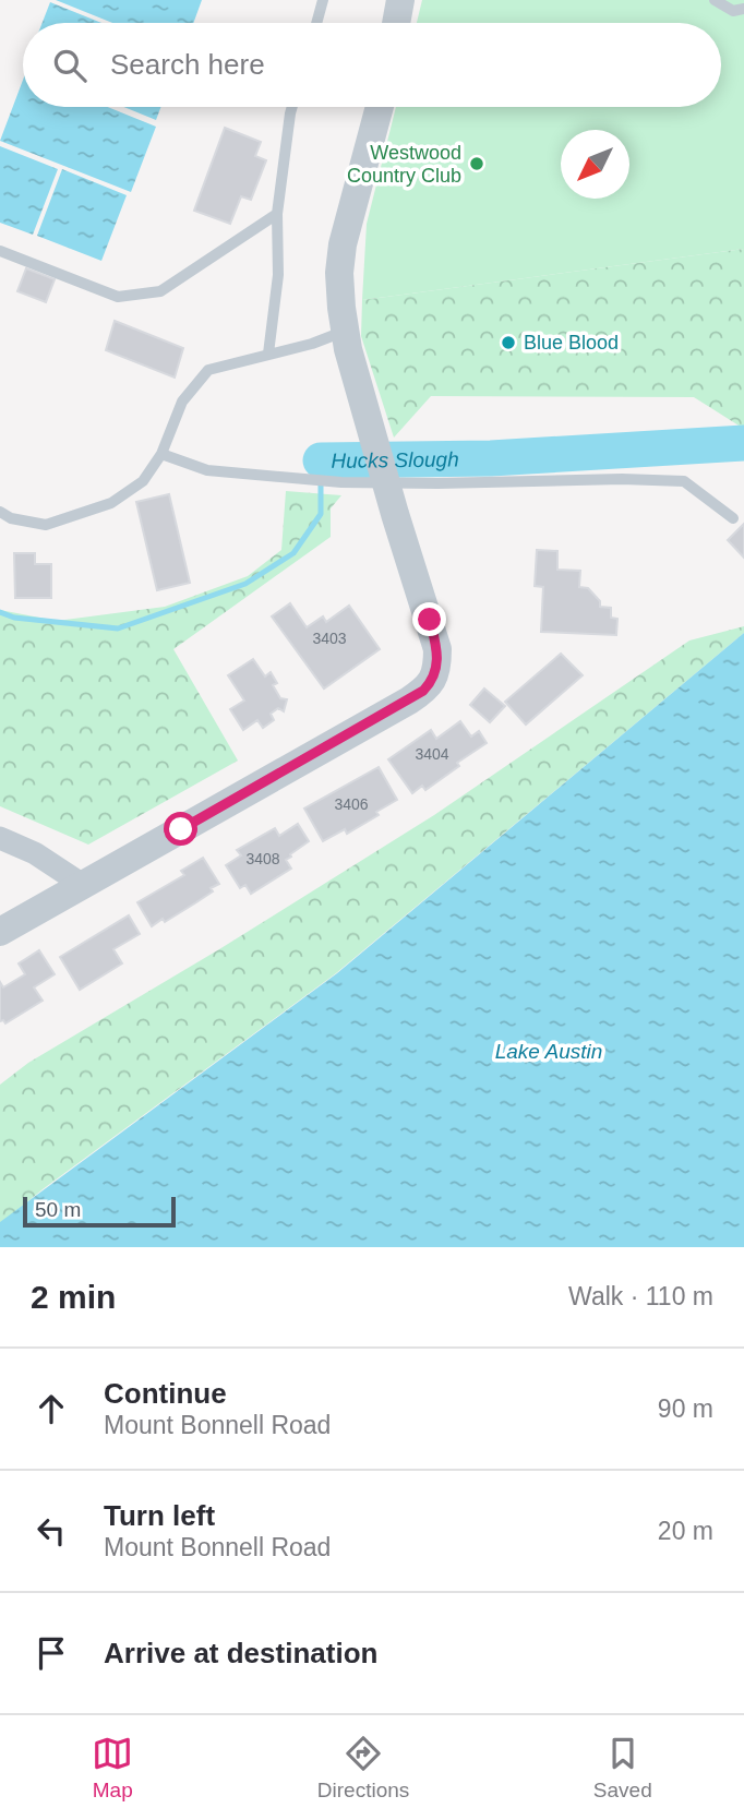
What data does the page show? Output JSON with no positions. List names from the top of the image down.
{
  "water": ["Hucks Slough", "Lake Austin"],
  "places": ["Westwood Country Club", "Blue Blood"],
  "house_numbers": [
    "3403",
    "3404",
    "3406",
    "3408"
  ],
  "scale_bar": "50 m",
  "north": "bottom left",
  "page": {
    "search": "Search here",
    "scale": "50 m",
    "heading": ["2 min", "Walk · 110 m"],
    "list": [
      ["Continue", "Mount Bonnell Road", "90 m"],
      ["Turn left", "Mount Bonnell Road", "20 m"],
      "Arrive at destination"
    ],
    "nav": ["Map", "Directions", "Saved"]
  }
}
